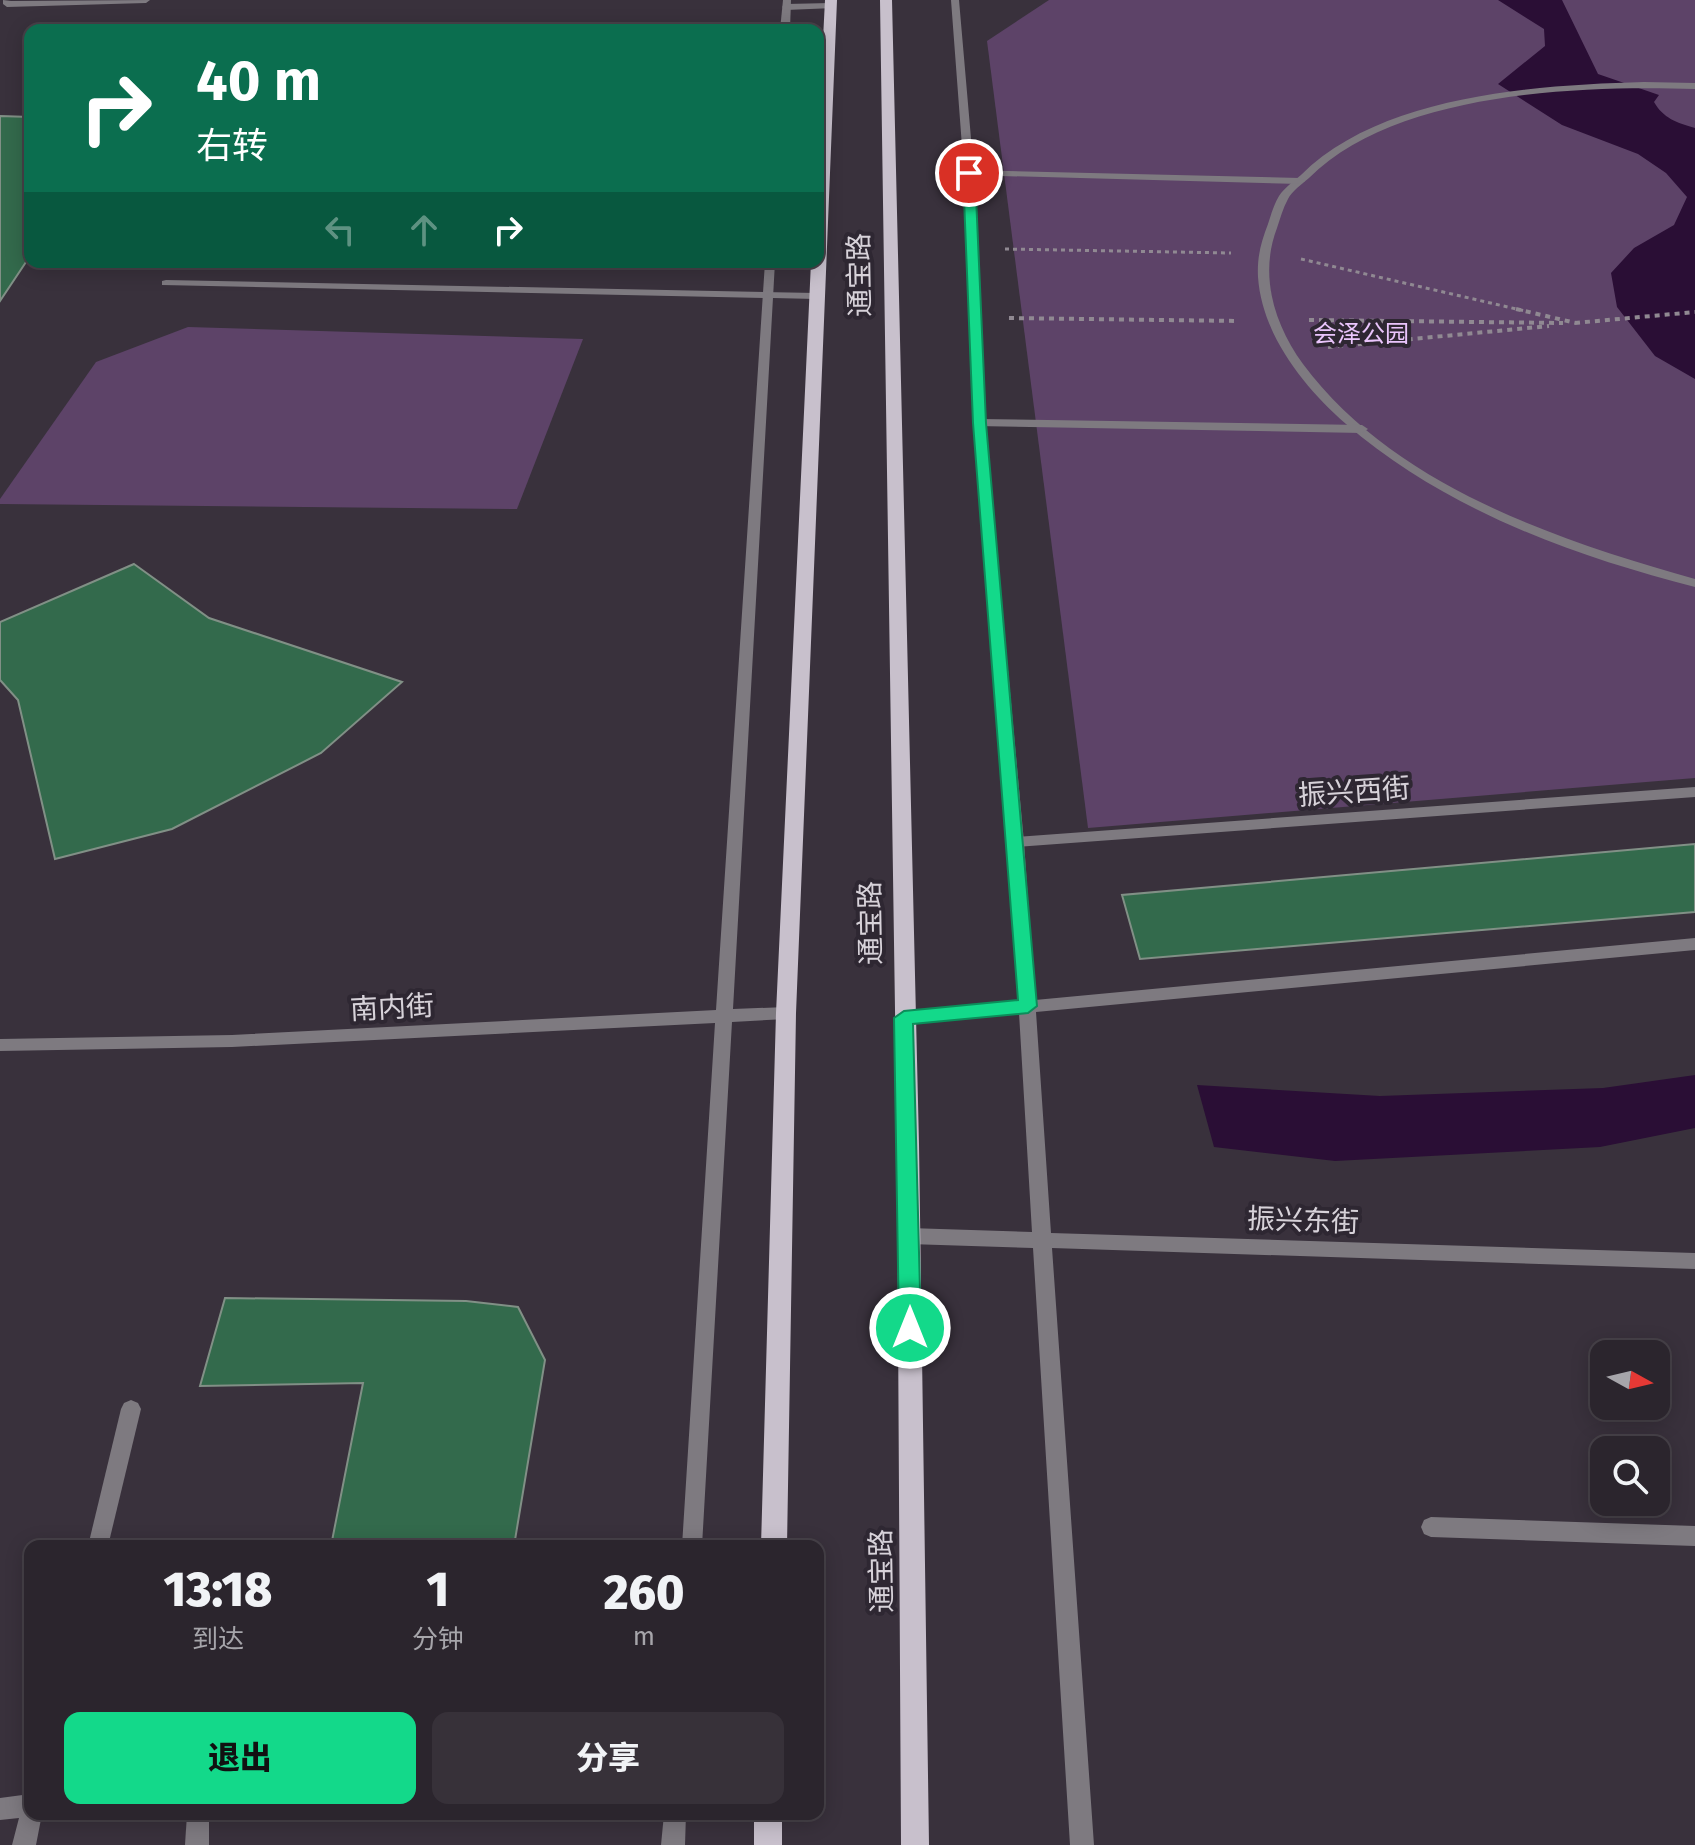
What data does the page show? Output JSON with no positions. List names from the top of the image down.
{
  "streets": {
    "main road": ["通宝路"],
    "street": ["振兴西街", "南内街", "振兴东街"]
  },
  "crossings": [
    ["通宝路", "南内街"],
    ["通宝路", "振兴东街"]
  ],
  "parks": ["会泽公园"],
  "north": "right",
  "page": {
    "turn": ["40 m", "右转"],
    "eta": [
      "13:18",
      "到达",
      "1",
      "分钟",
      "260",
      "m"
    ],
    "buttons": ["退出", "分享"]
  }
}
